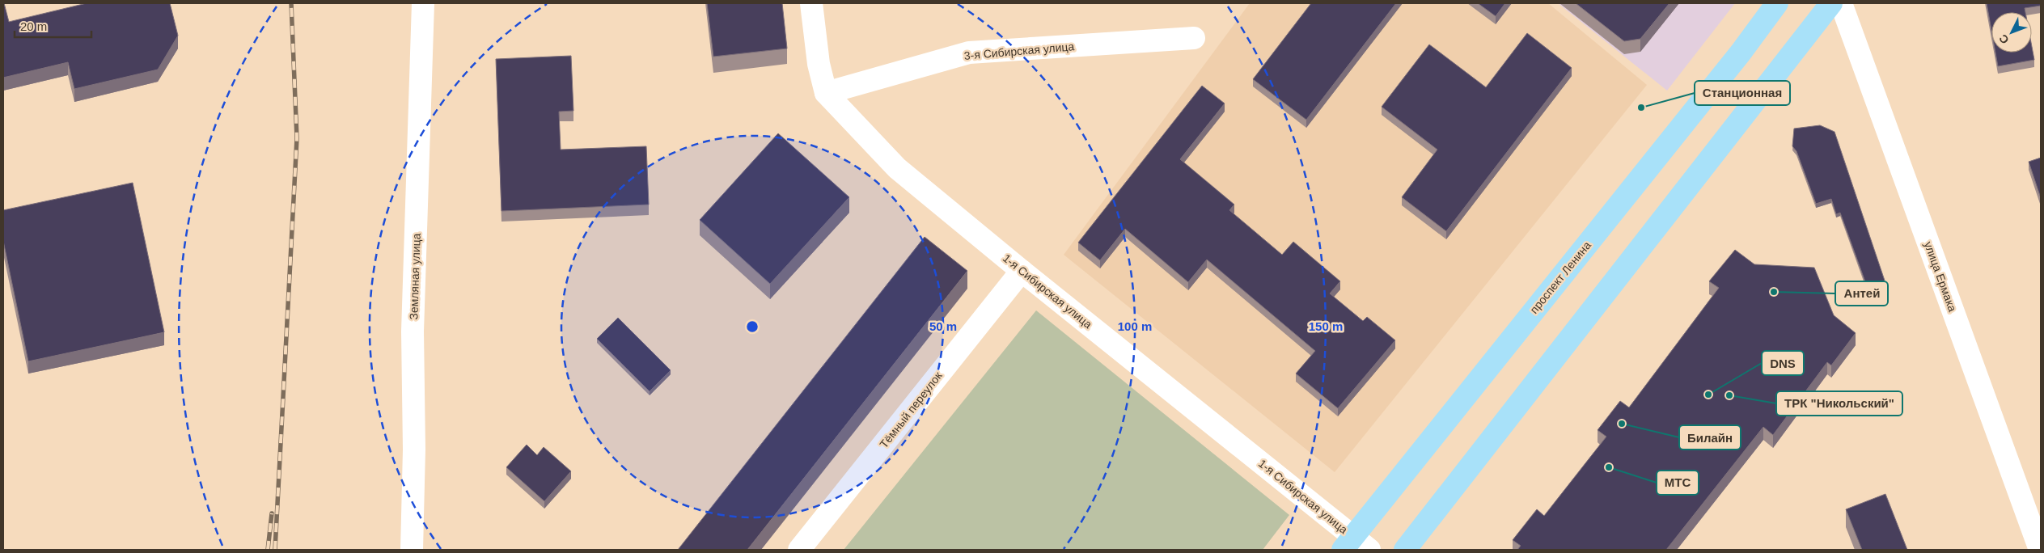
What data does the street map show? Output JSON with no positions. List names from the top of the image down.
{
  "streets": {
    "highway": ["проспект Ленина"],
    "street": [
      "3-я Сибирская улица",
      "Земляная улица",
      "улица Ермака",
      "1-я Сибирская улица",
      "Тёмный переулок"
    ]
  },
  "crossings": [
    ["3-я Сибирская улица", "1-я Сибирская улица"],
    ["проспект Ленина", "1-я Сибирская улица"],
    ["1-я Сибирская улица", "Тёмный переулок"]
  ],
  "places": [
    "Станционная",
    "Антей",
    "DNS",
    "ТРК \"Никольский\"",
    "Билайн",
    "МТС"
  ],
  "scale_bar": "20 m",
  "north": "bottom left",
  "rings": ["50 m", "100 m", "150 m"]
}
